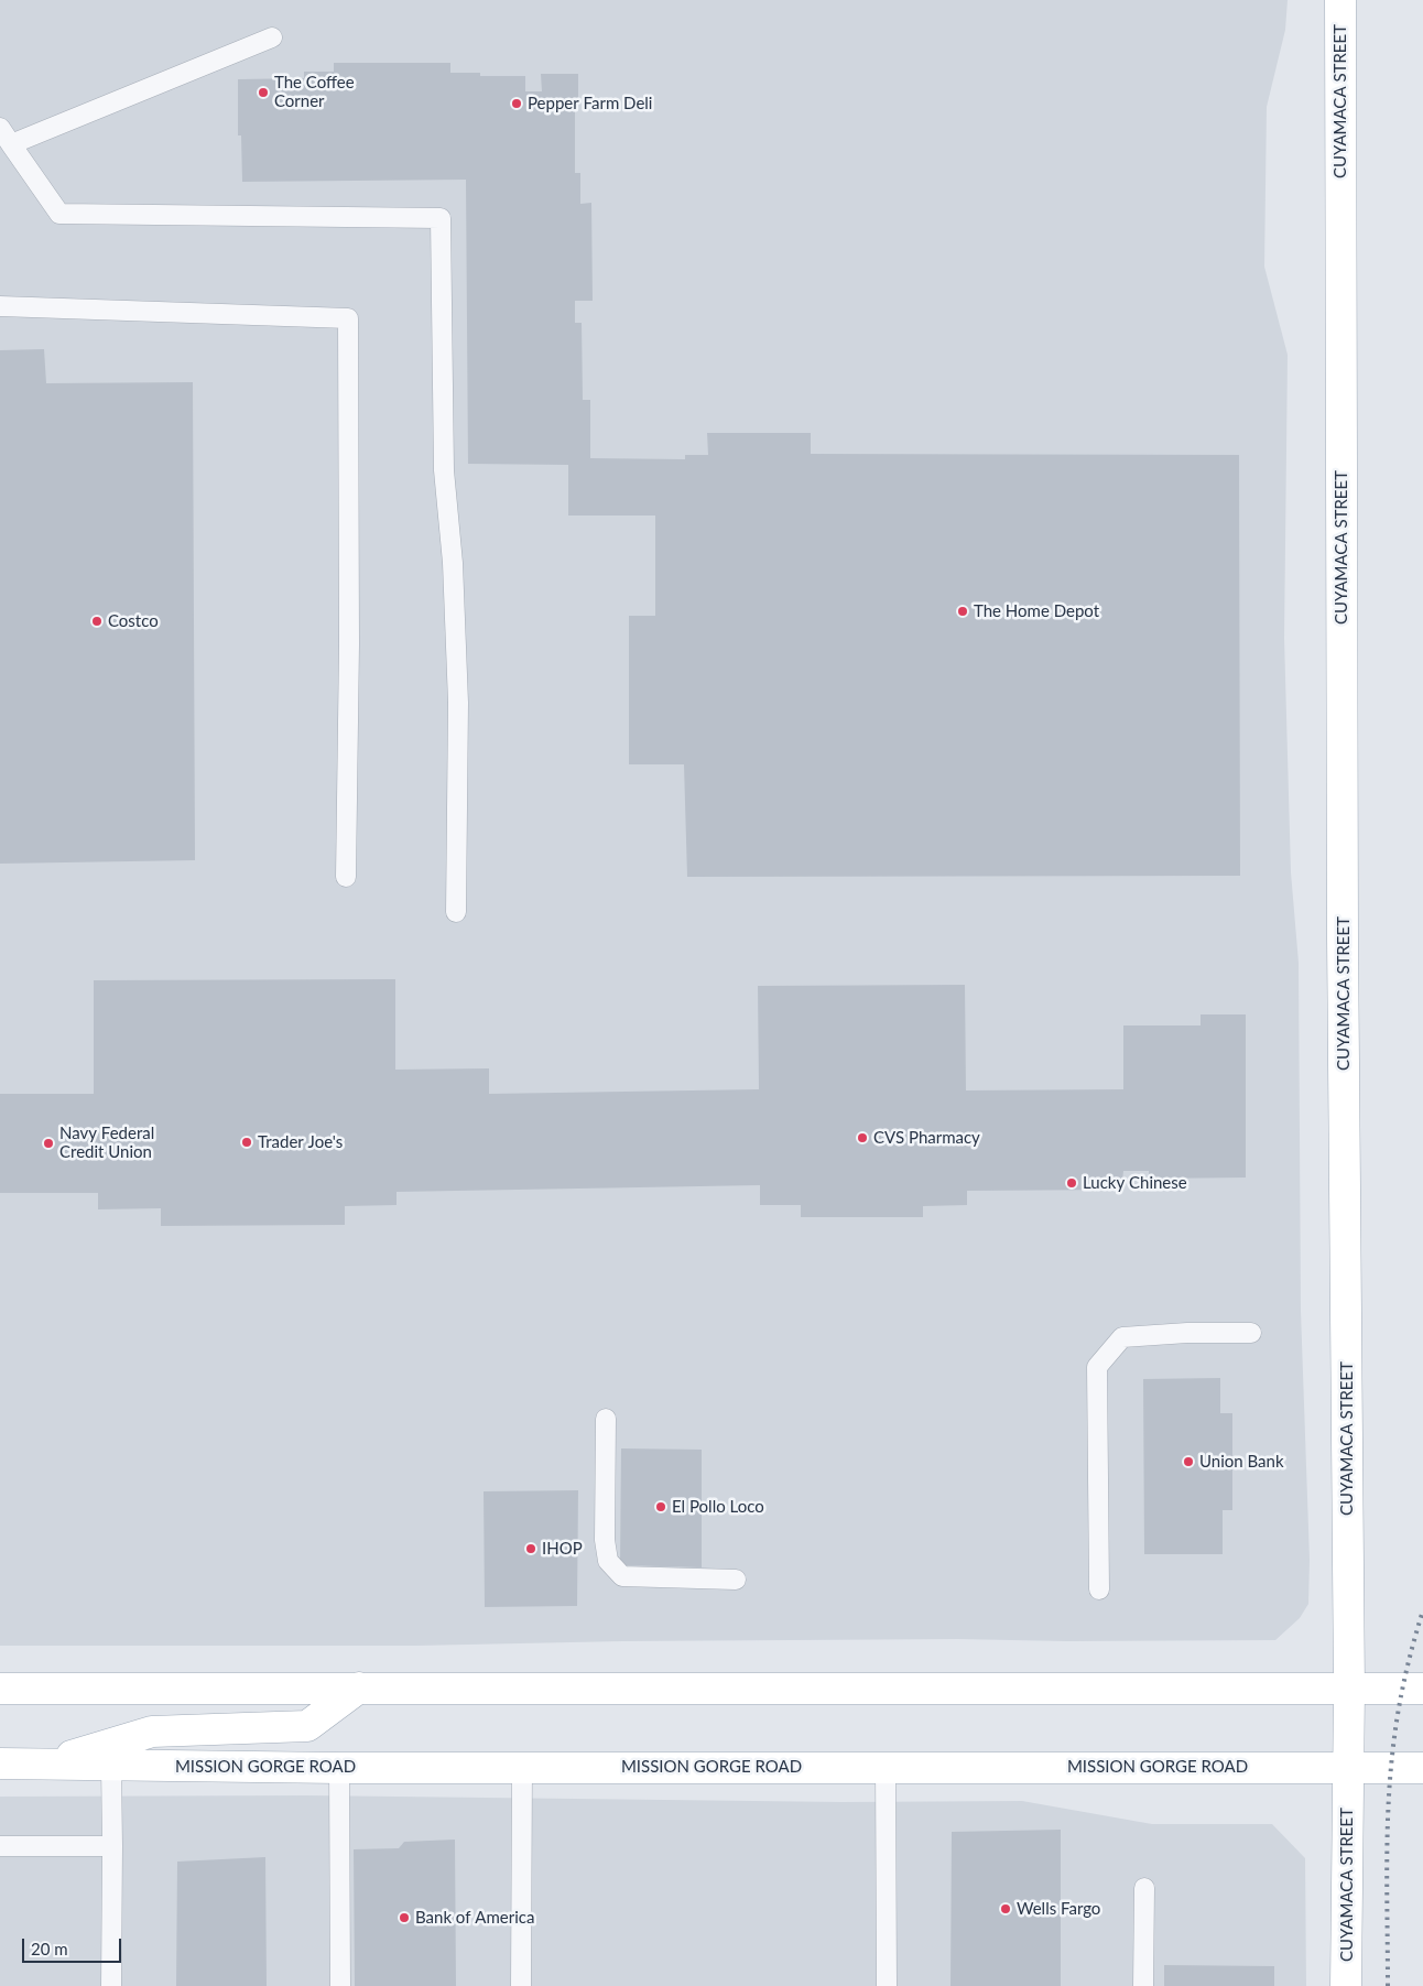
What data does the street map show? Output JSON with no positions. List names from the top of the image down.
{
  "streets": {
    "main road": ["CUYAMACA STREET", "MISSION GORGE ROAD"]
  },
  "crossings": [
    ["CUYAMACA STREET", "MISSION GORGE ROAD"]
  ],
  "places": [
    "The Coffee Corner",
    "Pepper Farm Deli",
    "The Home Depot",
    "Costco",
    "CVS Pharmacy",
    "Trader Joe's",
    "Navy Federal Credit Union",
    "Lucky Chinese",
    "Union Bank",
    "El Pollo Loco",
    "IHOP",
    "Wells Fargo",
    "Bank of America"
  ],
  "scale_bar": "20 m"
}
